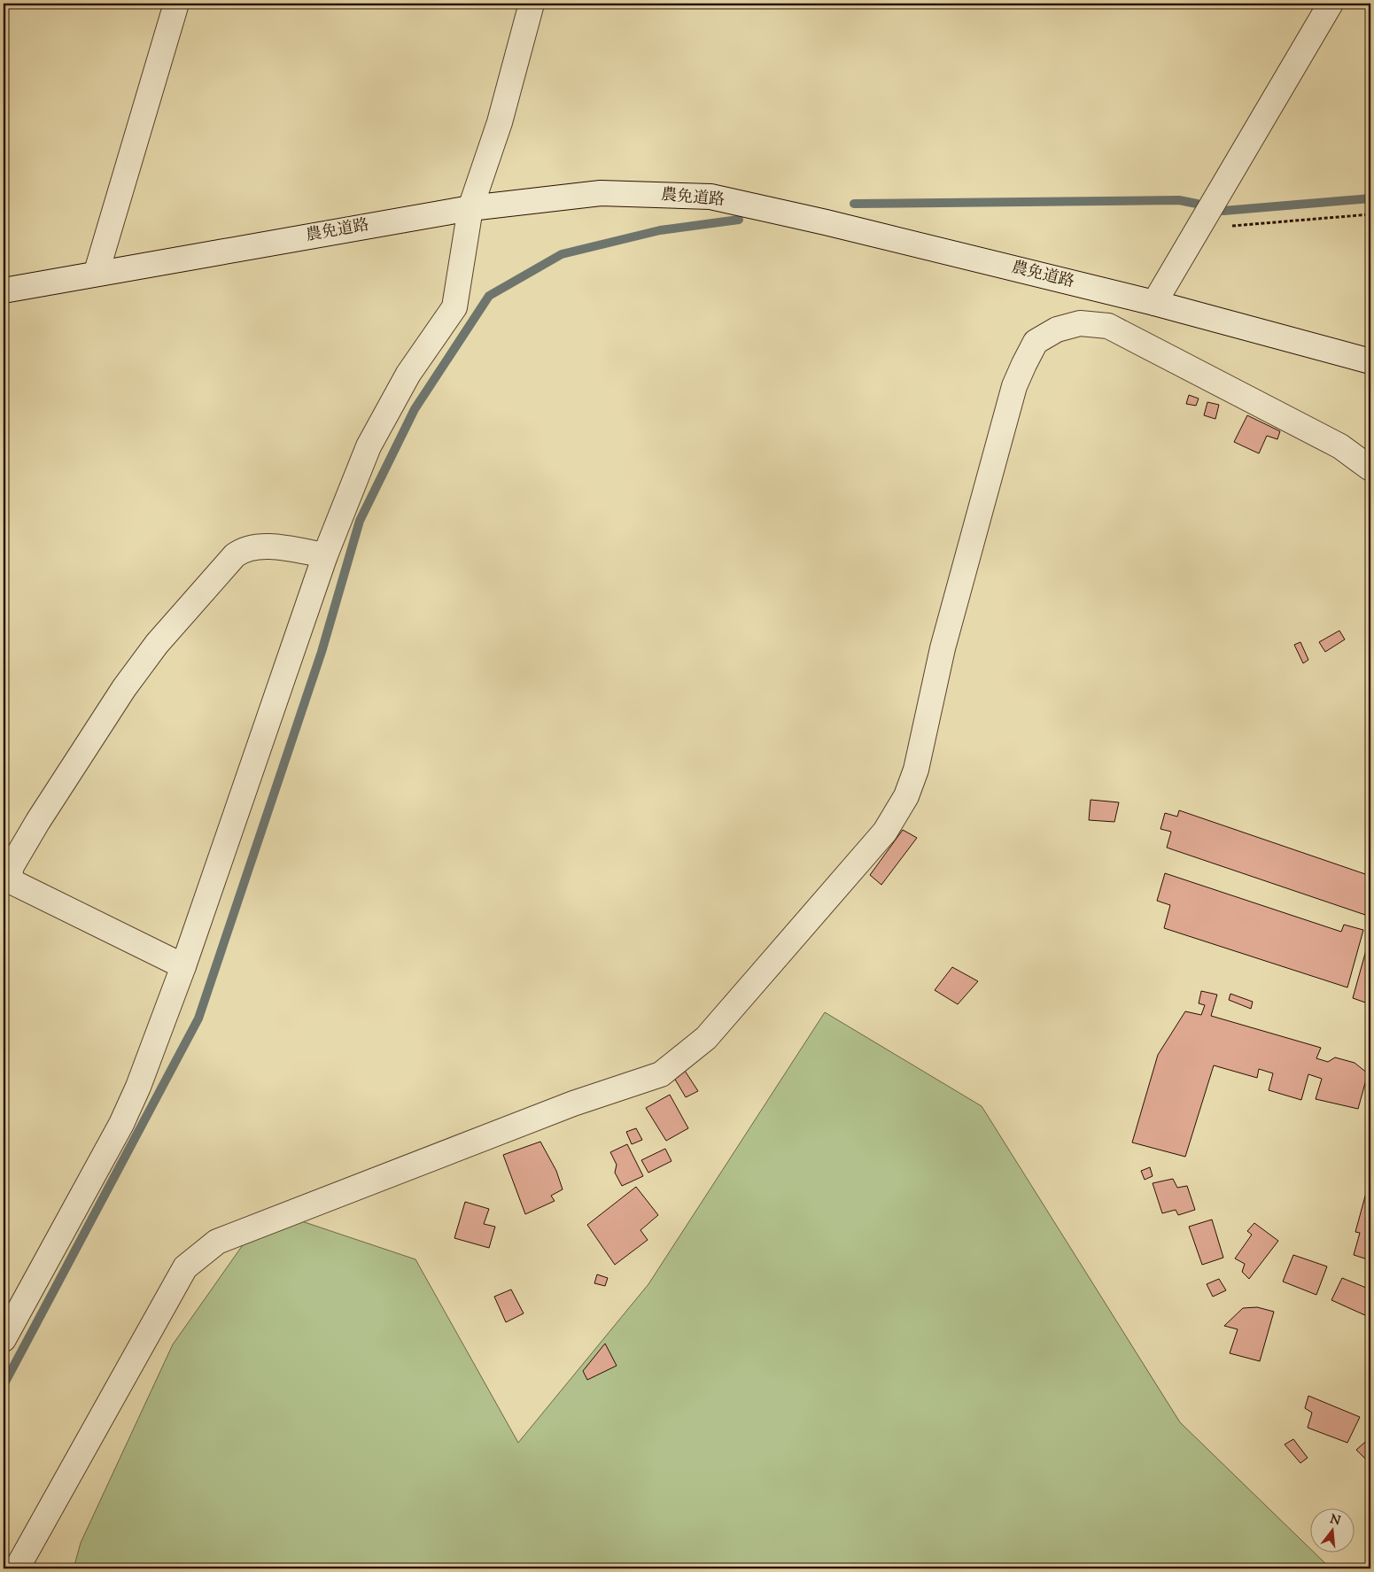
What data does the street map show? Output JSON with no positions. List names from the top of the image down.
{
  "streets": {
    "street": ["農免道路"]
  },
  "north": "top"
}
